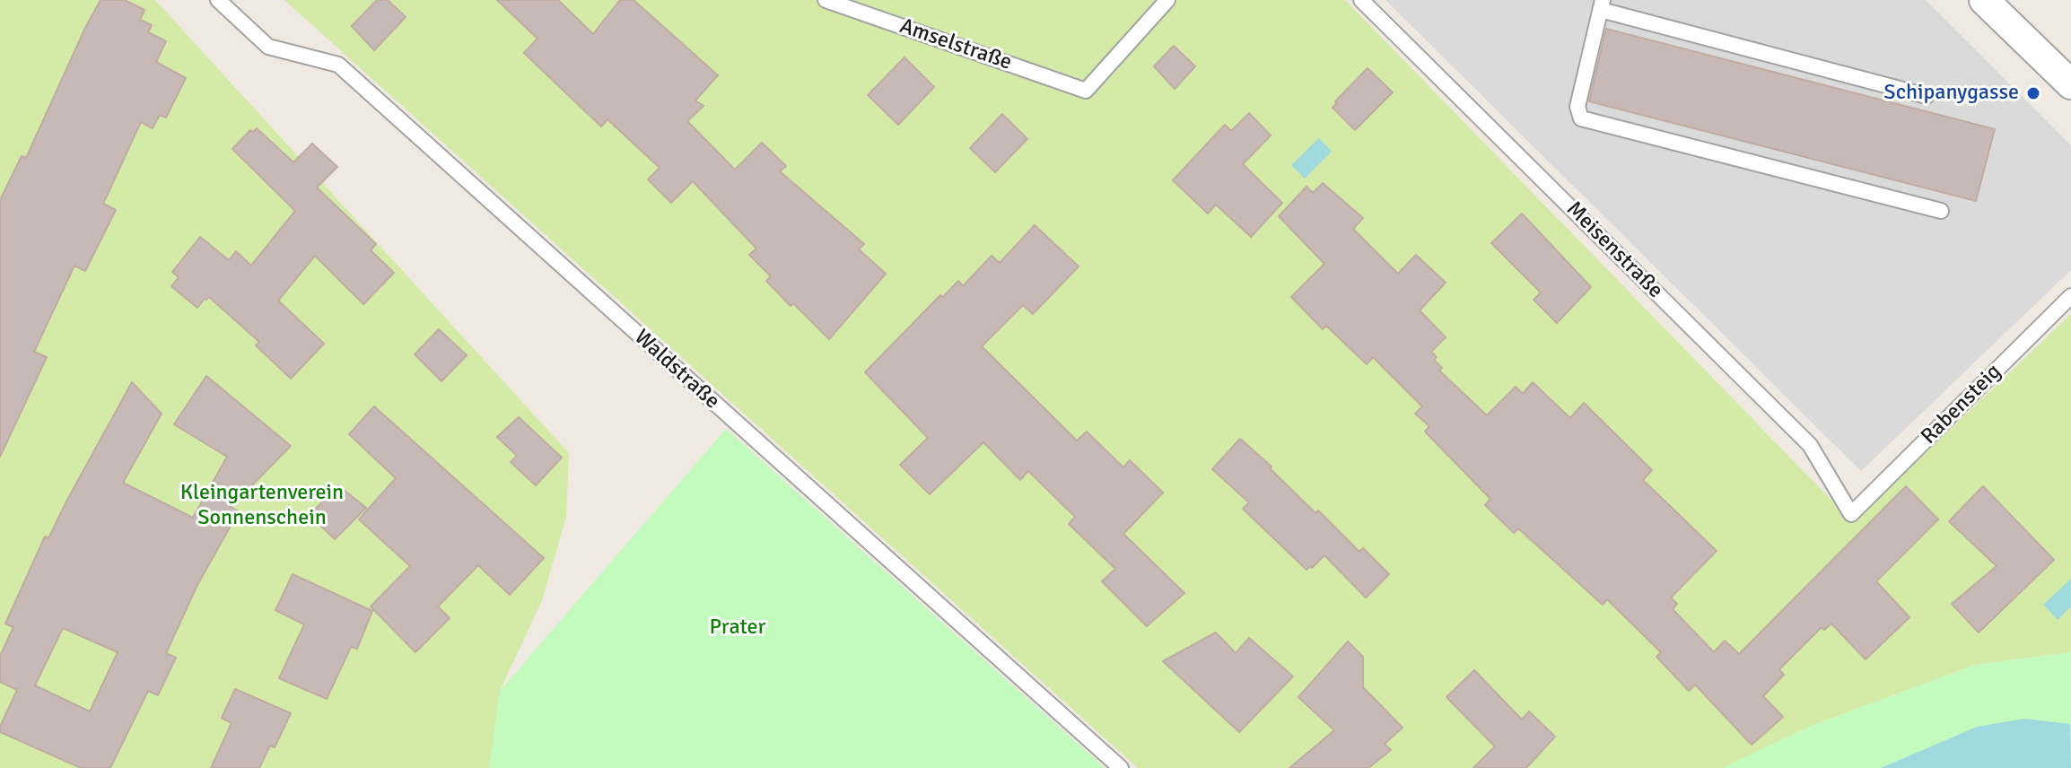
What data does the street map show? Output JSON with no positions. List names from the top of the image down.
{
  "streets": {
    "lane": [
      "Amselstraße",
      "Meisenstraße",
      "Waldstraße",
      "Rabensteig"
    ]
  },
  "crossings": [
    ["Meisenstraße", "Rabensteig"]
  ],
  "parks": ["Kleingartenverein Sonnenschein", "Prater"],
  "places": ["Schipanygasse"]
}
